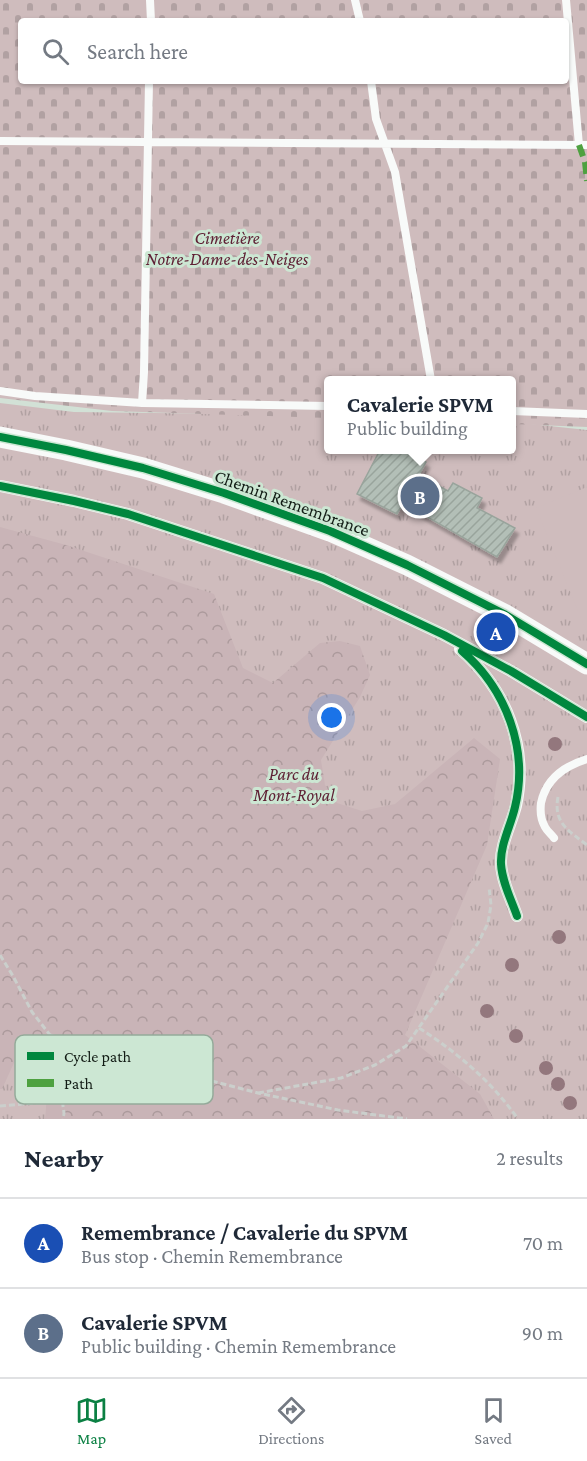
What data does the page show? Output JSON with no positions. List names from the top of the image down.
{
  "streets": {
    "street": ["Chemin Remembrance"]
  },
  "parks": ["Cimetière Notre-Dame-des-Neiges", "Parc du Mont-Royal"],
  "legend": ["Cycle path", "Path"],
  "page": {
    "search": "Search here",
    "popup": ["Cavalerie SPVM", "Public building"],
    "pins": ["B", "A"],
    "heading": ["Nearby", "2 results"],
    "list": [
      {
        "mark": "A",
        "name": "Remembrance / Cavalerie du SPVM",
        "note": "Bus stop · Chemin Remembrance",
        "value": "70 m"
      },
      {
        "mark": "B",
        "name": "Cavalerie SPVM",
        "note": "Public building · Chemin Remembrance",
        "value": "90 m"
      }
    ],
    "nav": ["Map", "Directions", "Saved"]
  }
}
